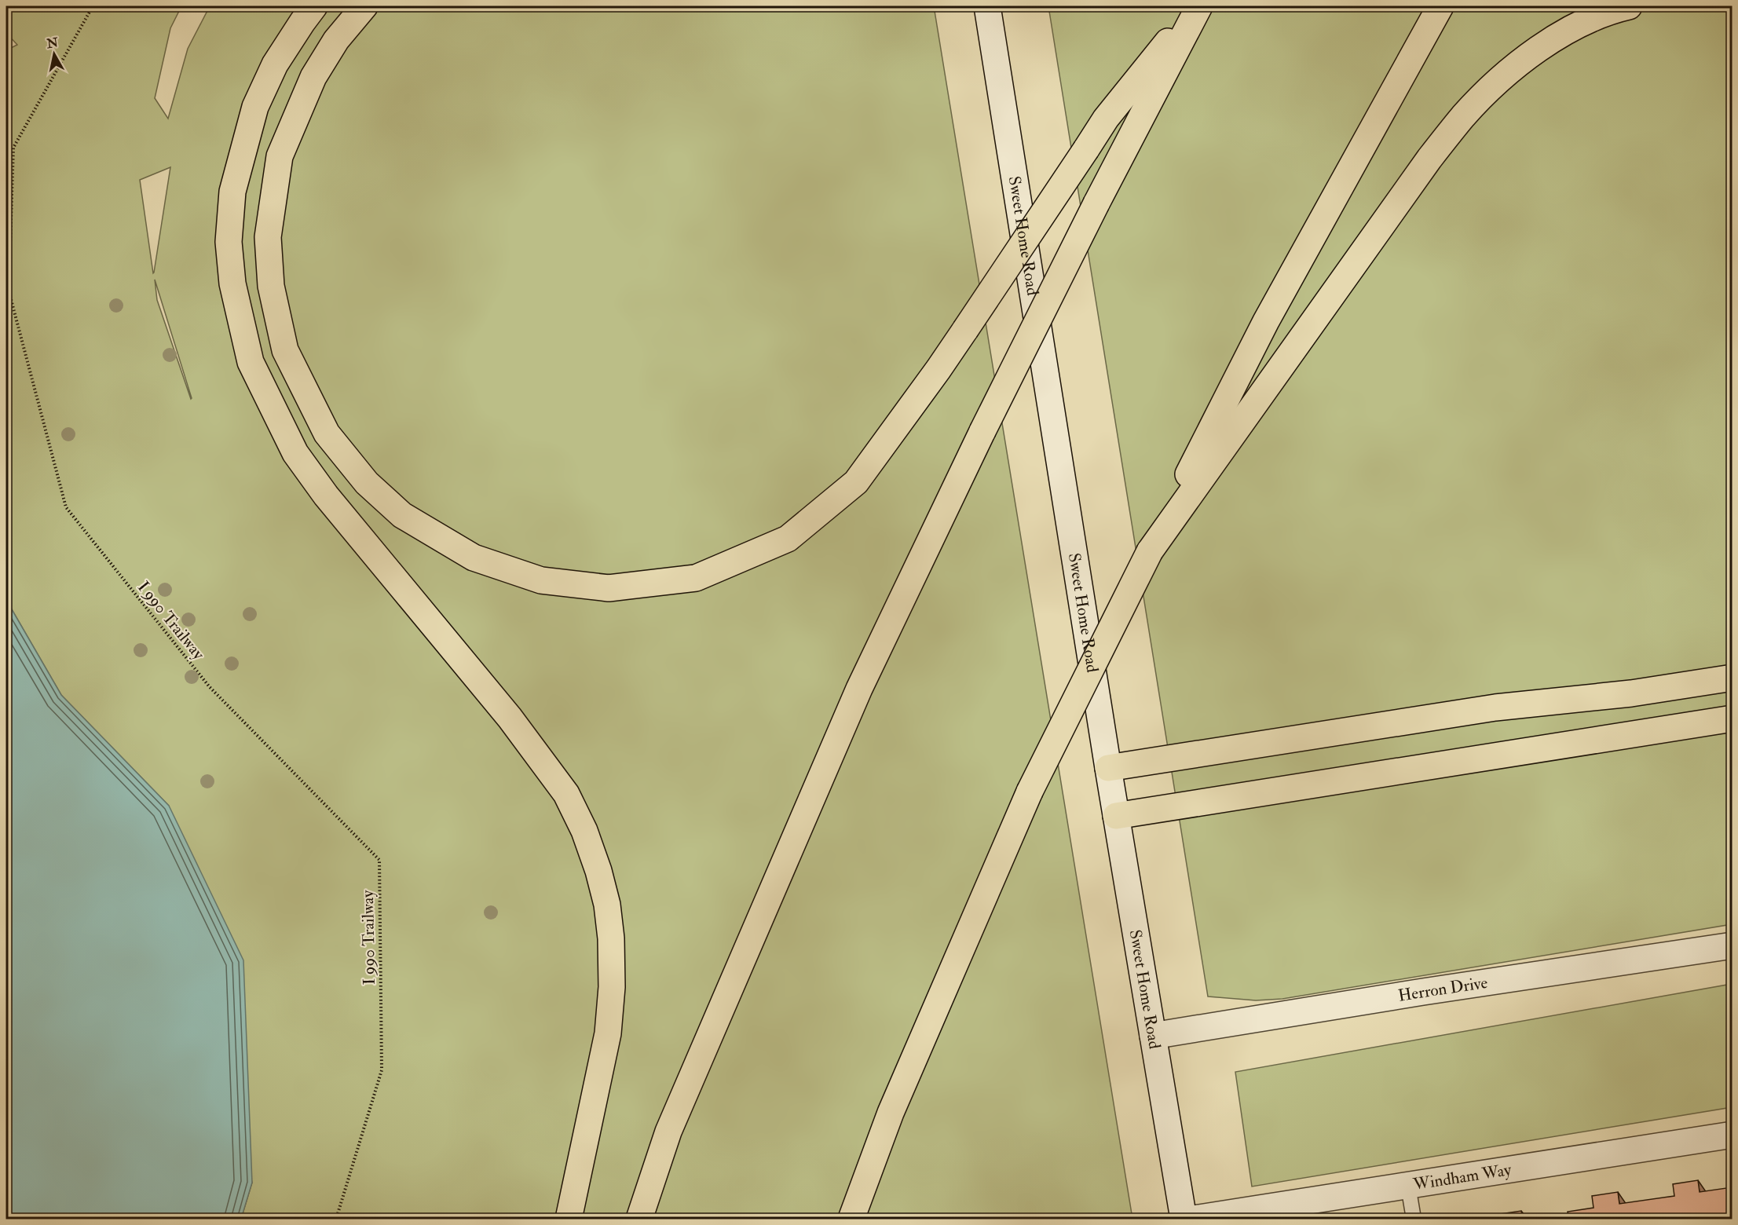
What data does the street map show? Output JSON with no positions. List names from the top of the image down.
{
  "streets": {
    "main road": ["Sweet Home Road", "Herron Drive", "Windham Way"],
    "path": ["I 990 Trailway"]
  },
  "crossings": [
    ["Sweet Home Road", "Herron Drive"]
  ],
  "north": "top"
}
